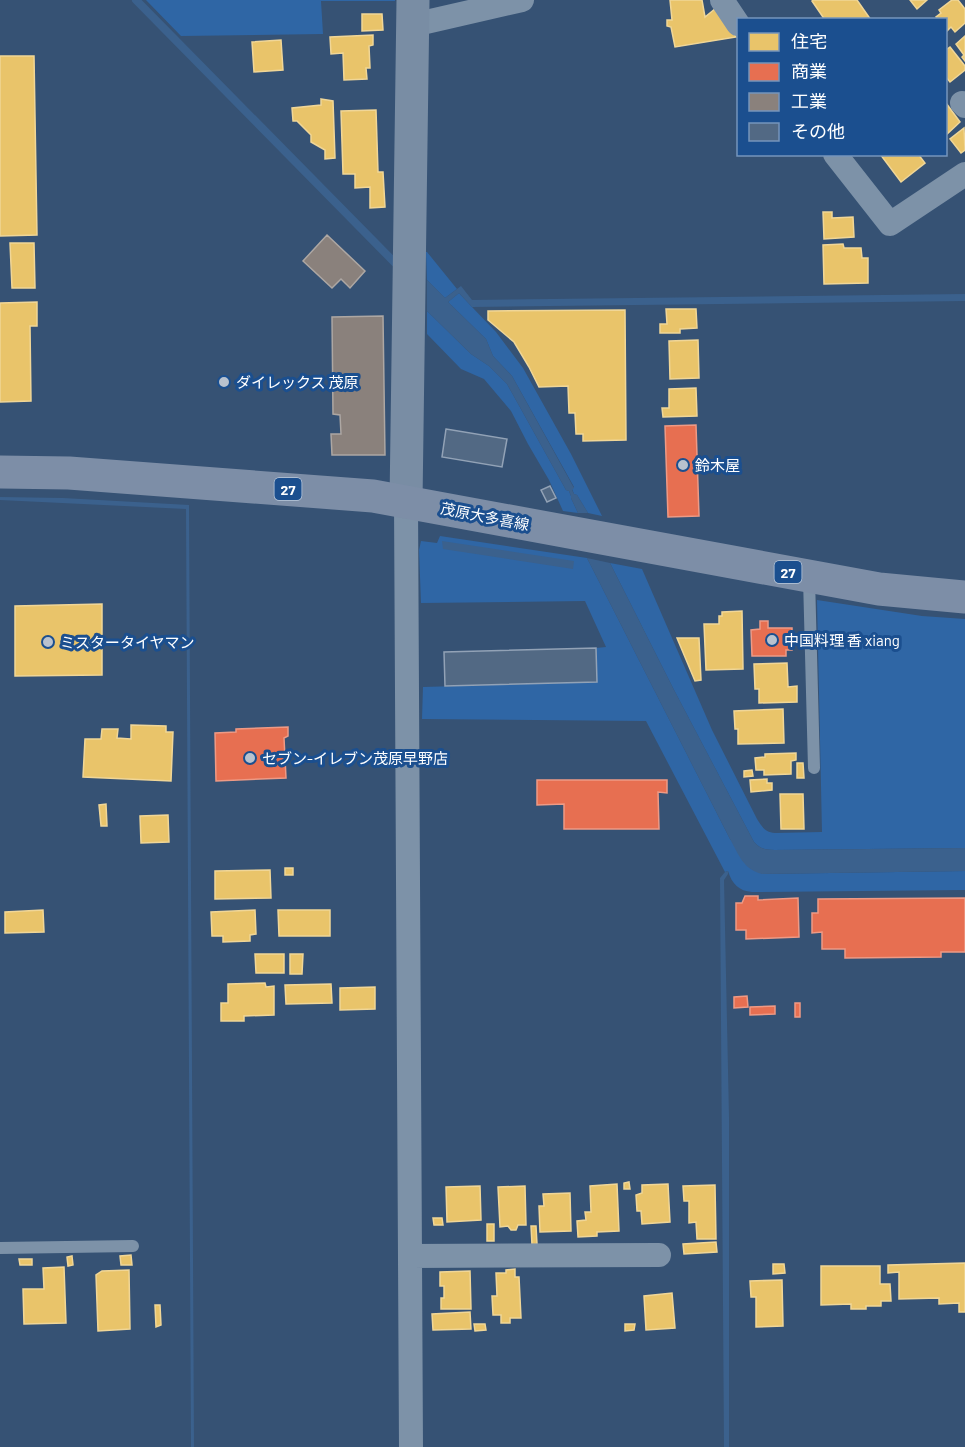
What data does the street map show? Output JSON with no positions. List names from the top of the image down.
{
  "streets": {
    "main road": ["27", "茂原大多喜線"]
  },
  "places": [
    "ダイレックス 茂原",
    "鈴木屋",
    "中国料理 香 xiang",
    "ミスタータイヤマン",
    "セブン-イレブン茂原早野店"
  ],
  "legend": [
    "住宅",
    "商業",
    "工業",
    "その他"
  ]
}
